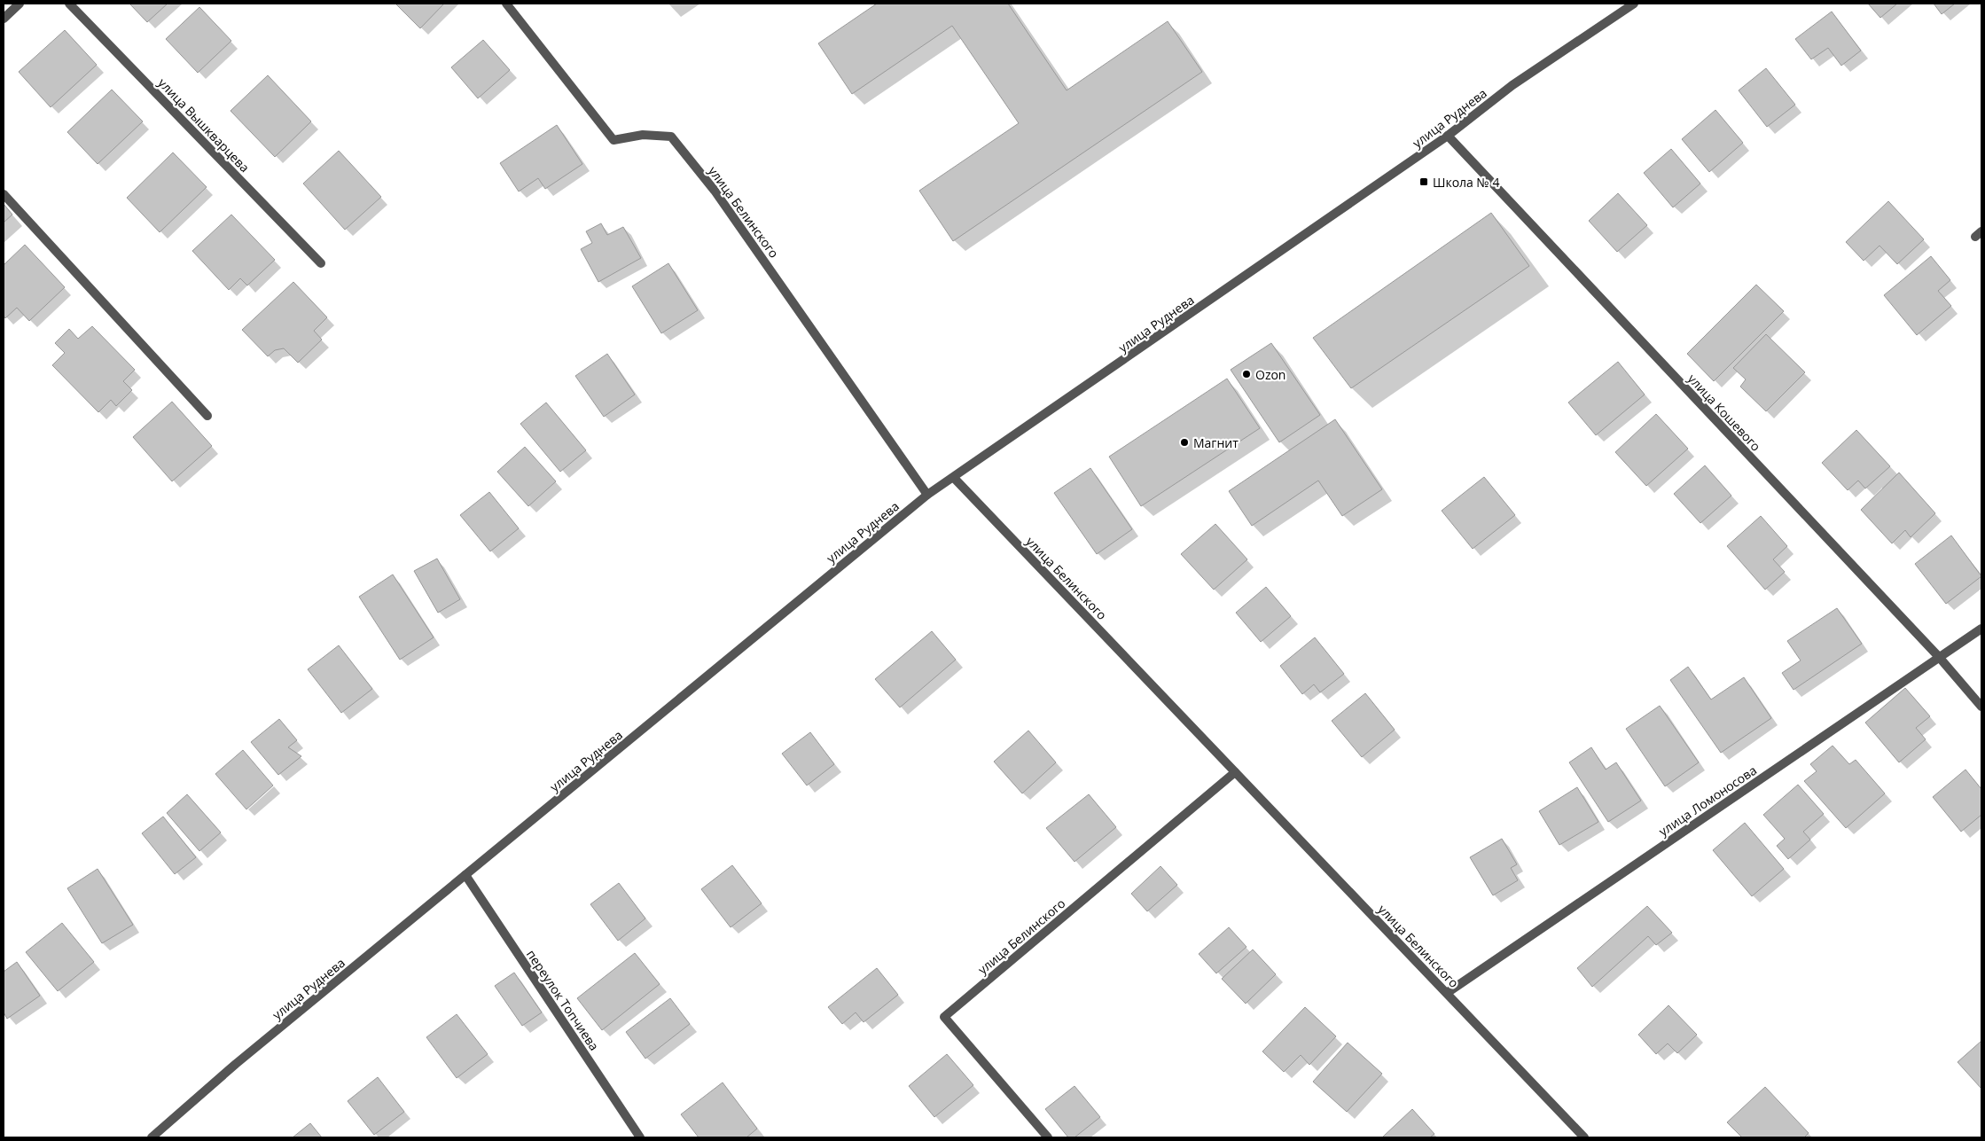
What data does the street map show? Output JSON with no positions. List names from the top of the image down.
{
  "streets": {
    "street": [
      "улица Руднева",
      "улица Вышкварцева",
      "улица Белинского",
      "улица Кошевого",
      "улица Ломоносова",
      "переулок Топчиева"
    ]
  },
  "crossings": [
    ["улица Руднева", "улица Белинского"],
    ["улица Руднева", "улица Кошевого"],
    ["улица Руднева", "переулок Топчиева"],
    ["улица Белинского", "улица Ломоносова"],
    ["улица Кошевого", "улица Ломоносова"]
  ],
  "places": {
    "transit": ["Школа № 4"],
    "other": ["Ozon", "Магнит"]
  }
}
